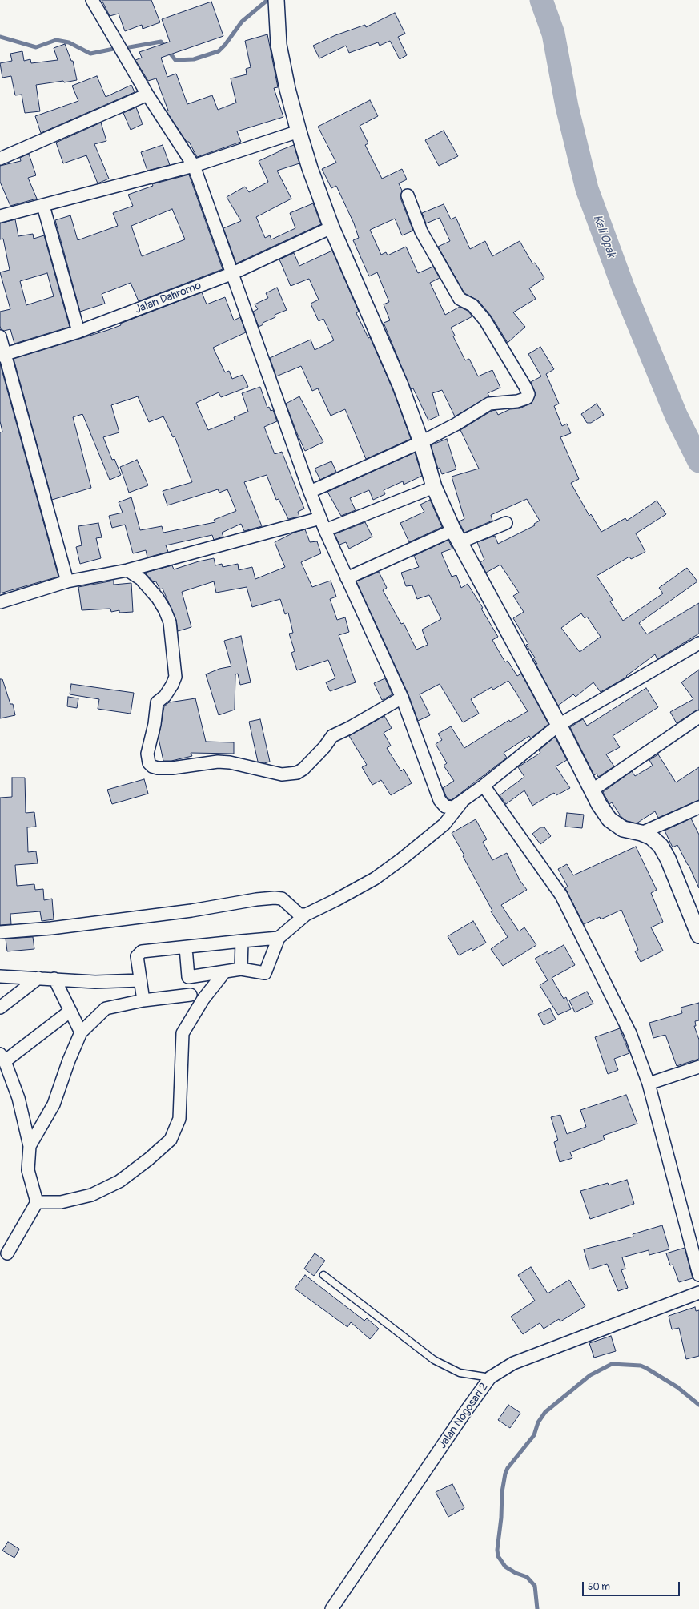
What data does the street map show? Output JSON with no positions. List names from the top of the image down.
{
  "streets": {
    "street": ["Jalan Dahromo", "Jalan Nogosari 2"]
  },
  "water": ["Kali Opak"],
  "scale_bar": "50 m"
}
